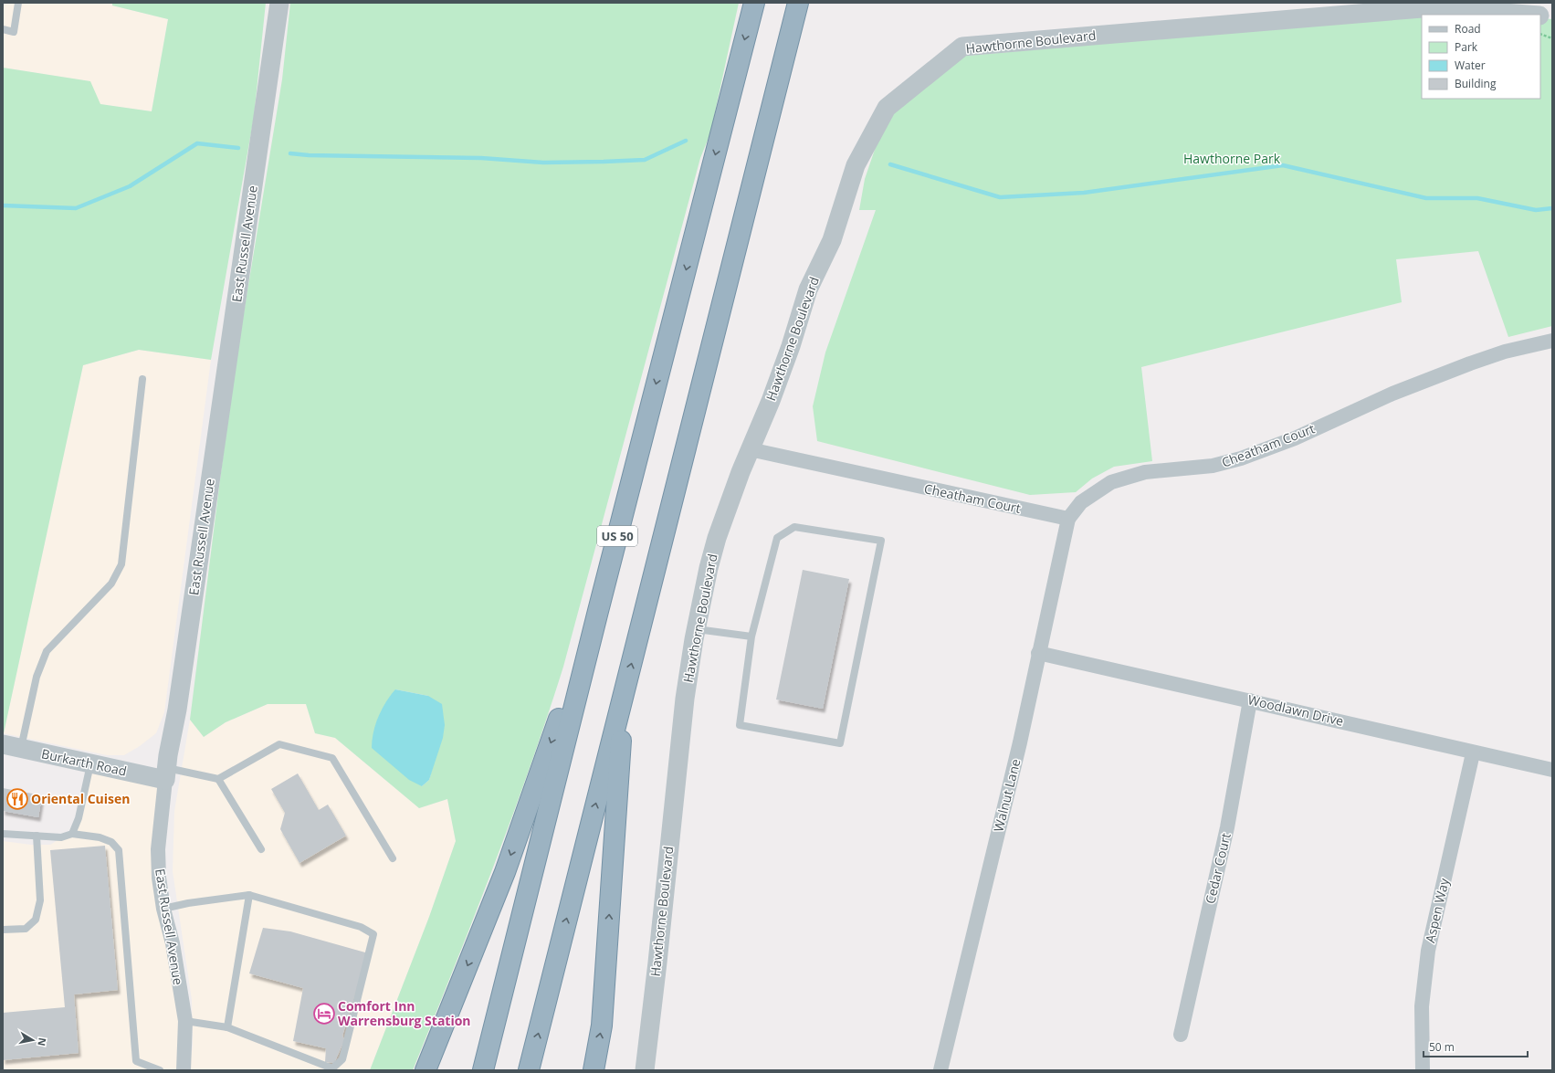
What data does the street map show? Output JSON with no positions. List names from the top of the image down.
{
  "streets": {
    "highway": ["US 50"],
    "street": [
      "Hawthorne Boulevard",
      "East Russell Avenue",
      "Cheatham Court",
      "Woodlawn Drive",
      "Burkarth Road",
      "Walnut Lane",
      "Cedar Court",
      "Aspen Way"
    ]
  },
  "crossings": [
    ["Hawthorne Boulevard", "Cheatham Court"],
    ["East Russell Avenue", "Burkarth Road"],
    ["Cheatham Court", "Walnut Lane"],
    ["Woodlawn Drive", "Walnut Lane"],
    ["Woodlawn Drive", "Cedar Court"],
    ["Woodlawn Drive", "Aspen Way"]
  ],
  "parks": ["Hawthorne Park"],
  "places": {
    "restaurant": ["Oriental Cuisen"],
    "hotel": ["Comfort Inn Warrensburg Station"]
  },
  "legend": [
    "Road",
    "Park",
    "Water",
    "Building"
  ],
  "scale_bar": "50 m",
  "north": "right"
}
